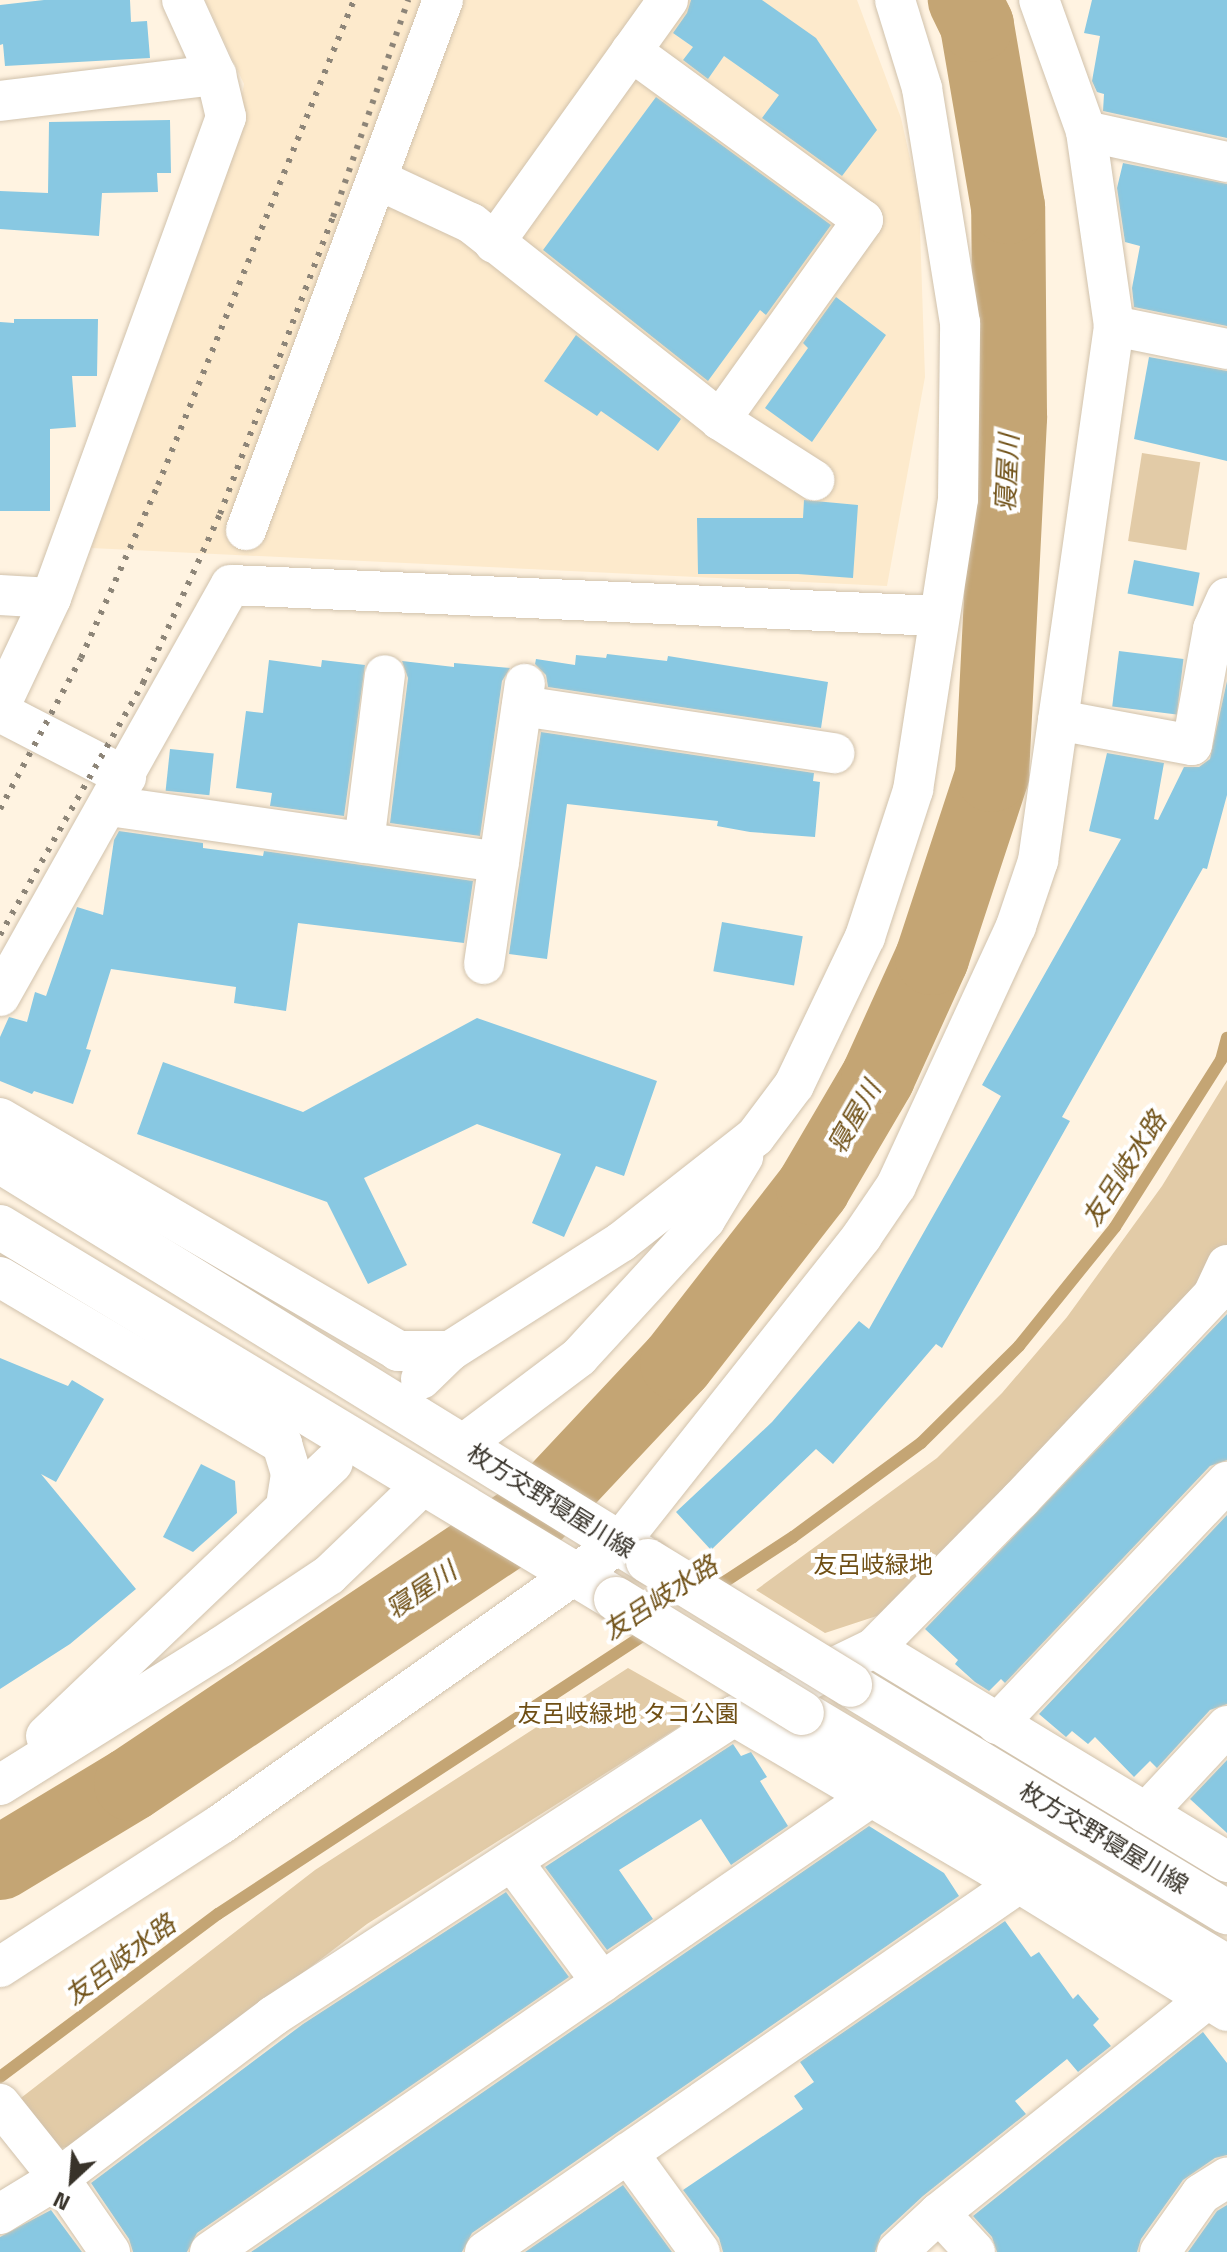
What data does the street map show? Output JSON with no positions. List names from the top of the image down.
{
  "streets": {
    "main road": ["枚方交野寝屋川線"]
  },
  "water": ["寝屋川", "友呂岐水路"],
  "parks": ["友呂岐緑地", "友呂岐緑地 タコ公園"],
  "north": "bottom left"
}
